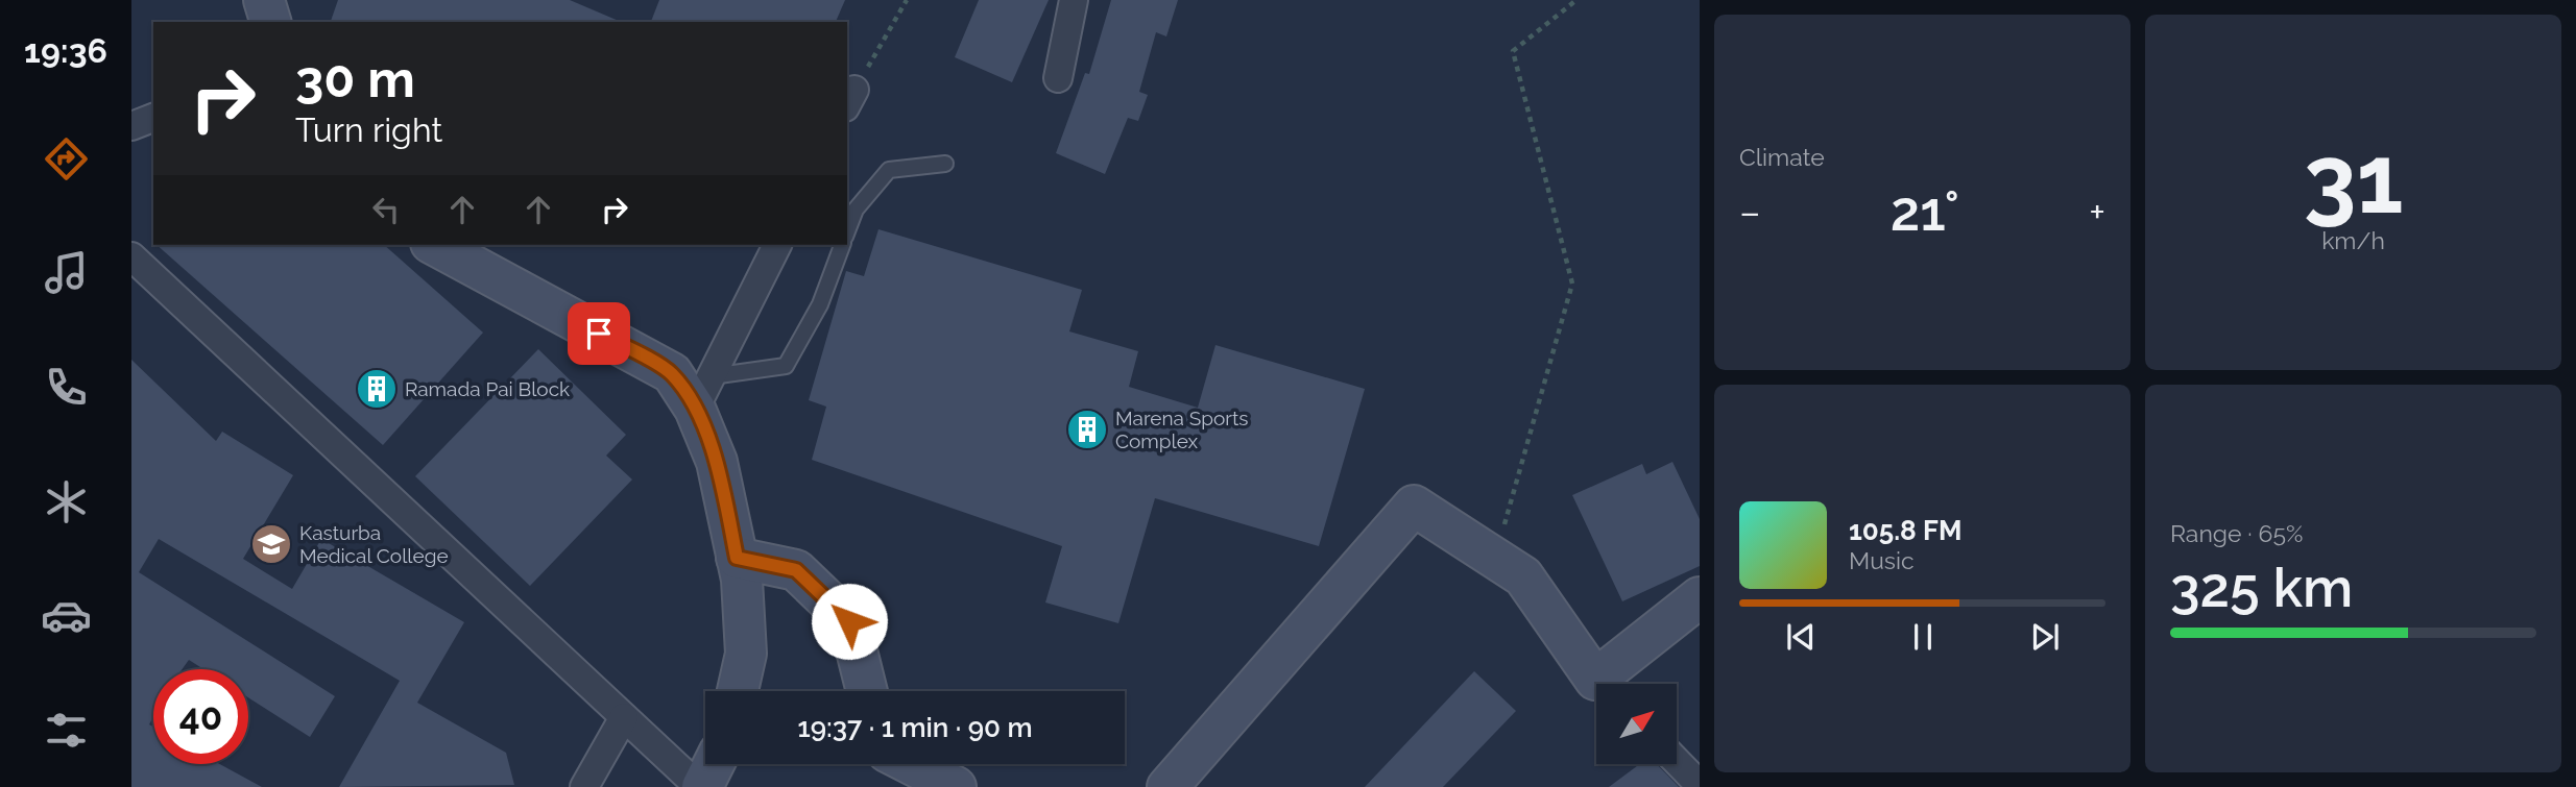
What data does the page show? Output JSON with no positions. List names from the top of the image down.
{
  "places": {
    "building": ["Ramada Pai Block", "Marena Sports Complex"],
    "school or university": ["Kasturba Medical College"]
  },
  "north": "top right",
  "page": {
    "tabs": "19:36",
    "tile": [
      "Climate",
      ["31", "km/h"],
      ["Range · 65%", "325 km"]
    ],
    "turn": ["30 m", "Turn right"],
    "heat": ["−", "21°", "+"],
    "song": ["105.8 FM", "Music"],
    "limit": "40",
    "trip": "19:37 · 1 min · 90 m"
  }
}
